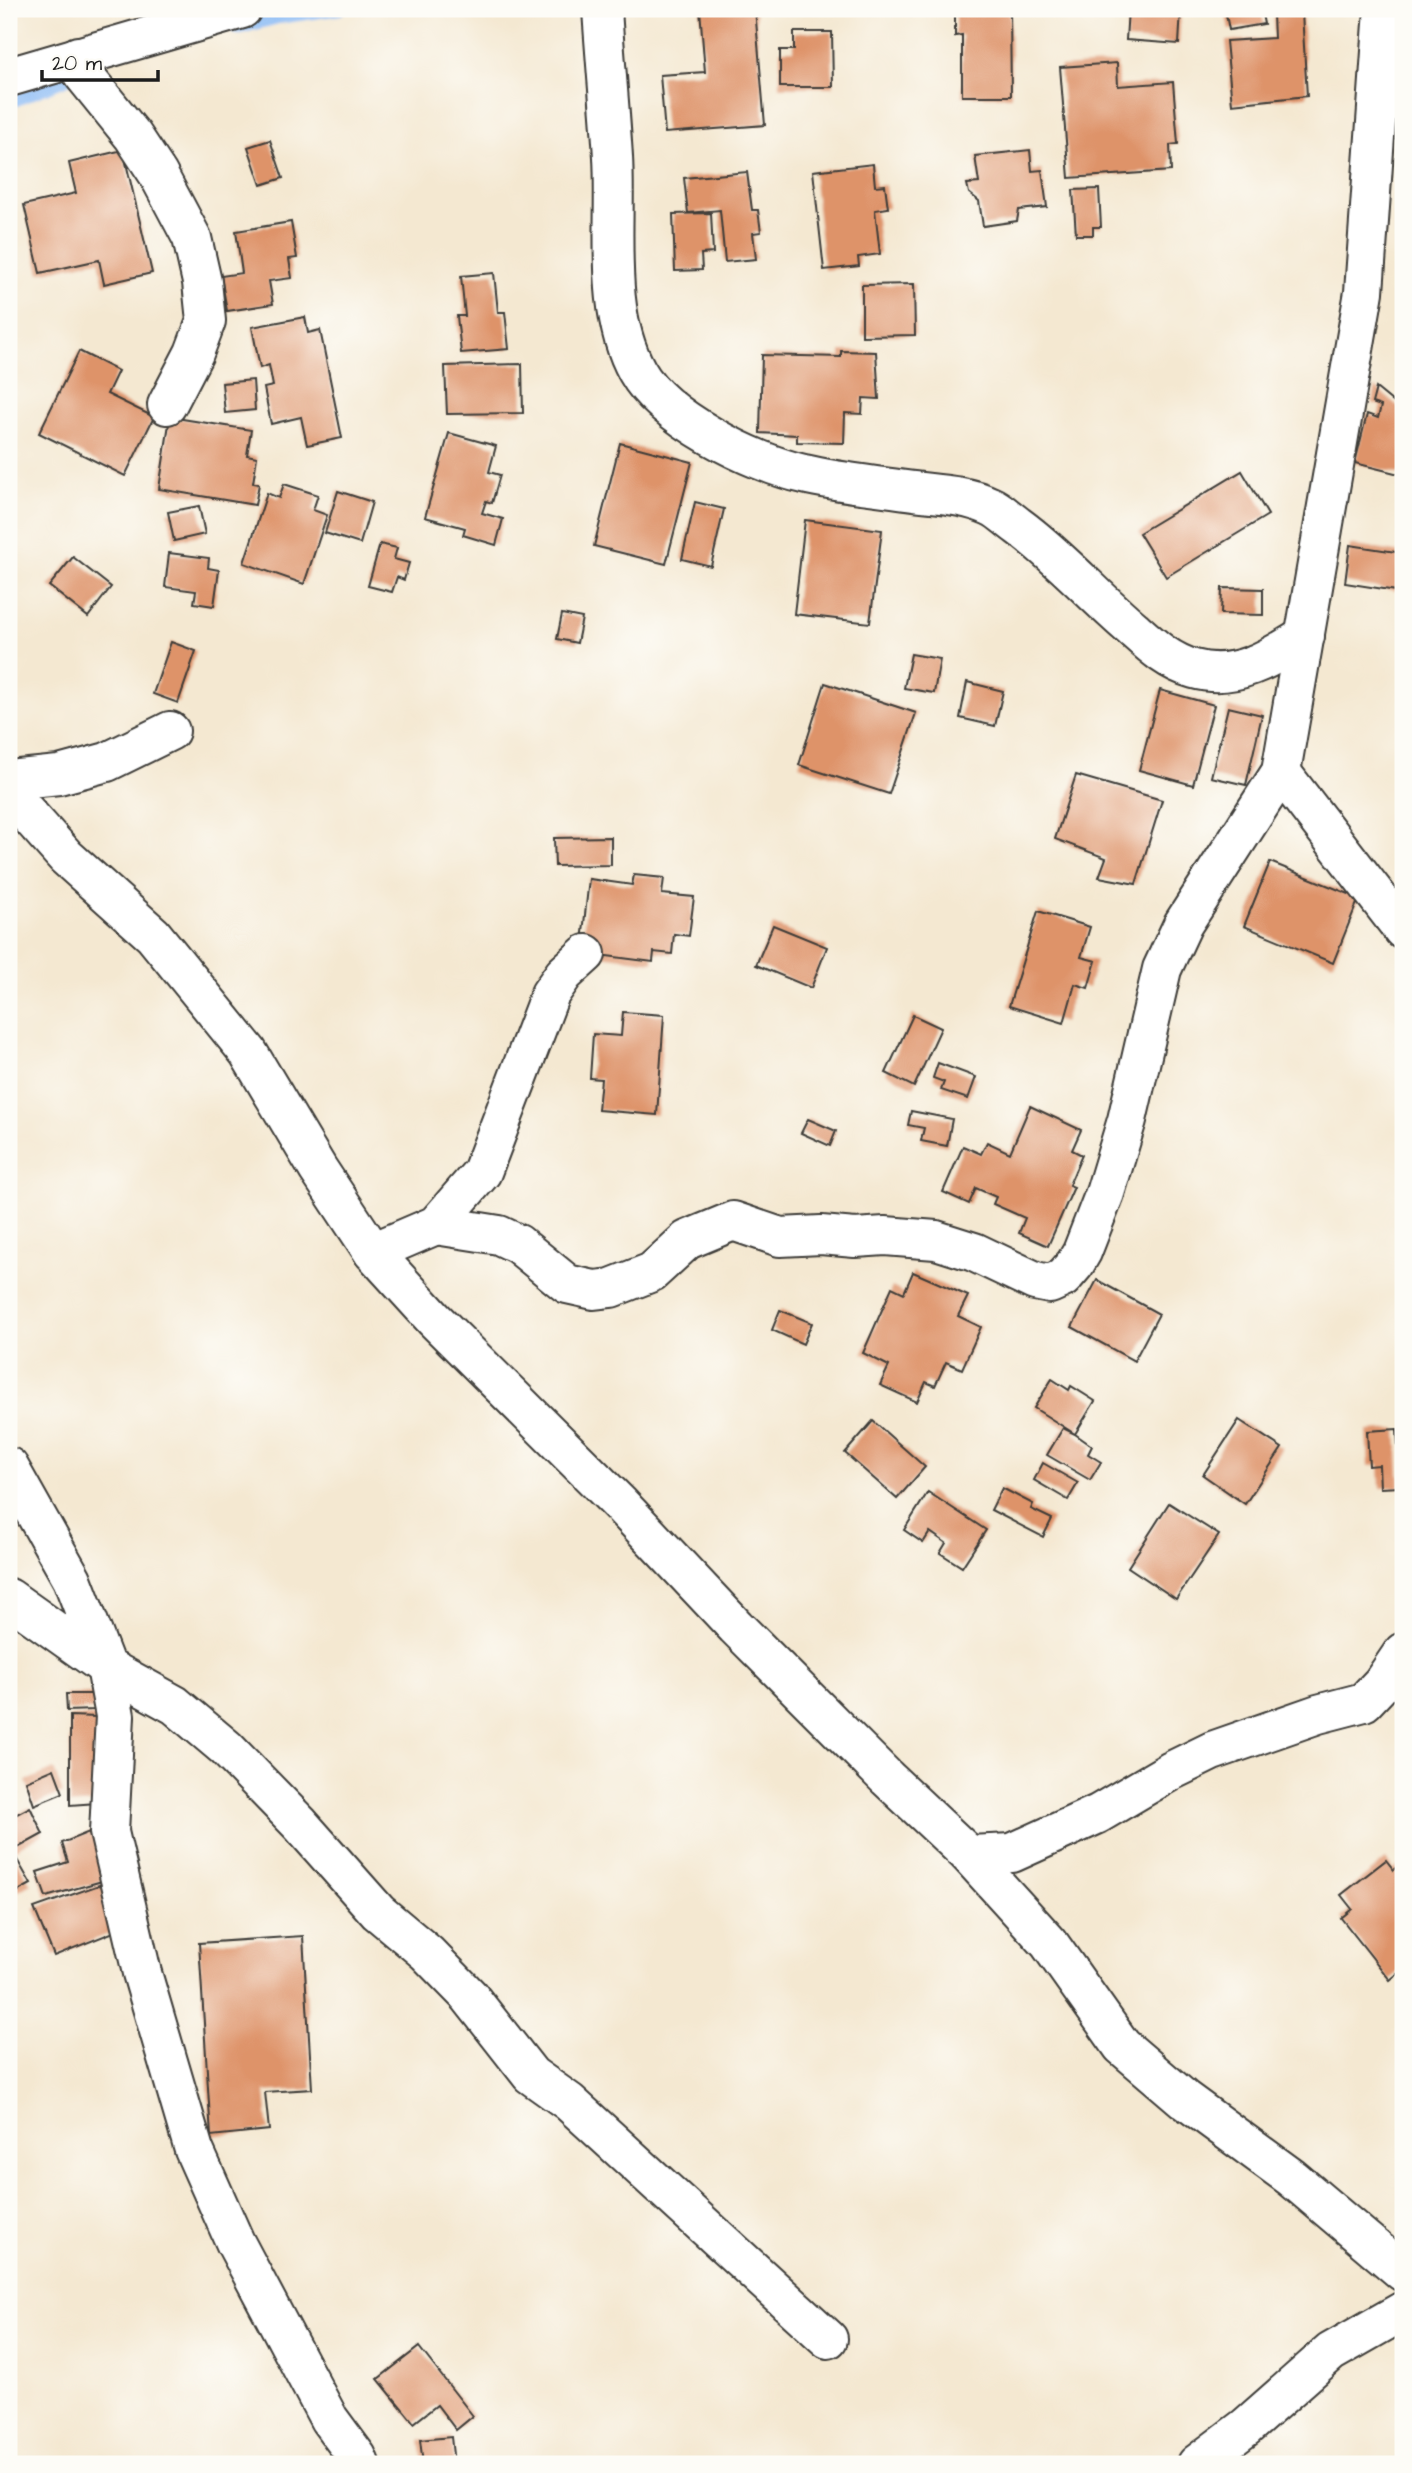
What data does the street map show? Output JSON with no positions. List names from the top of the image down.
{
  "scale_bar": "20 m"
}
